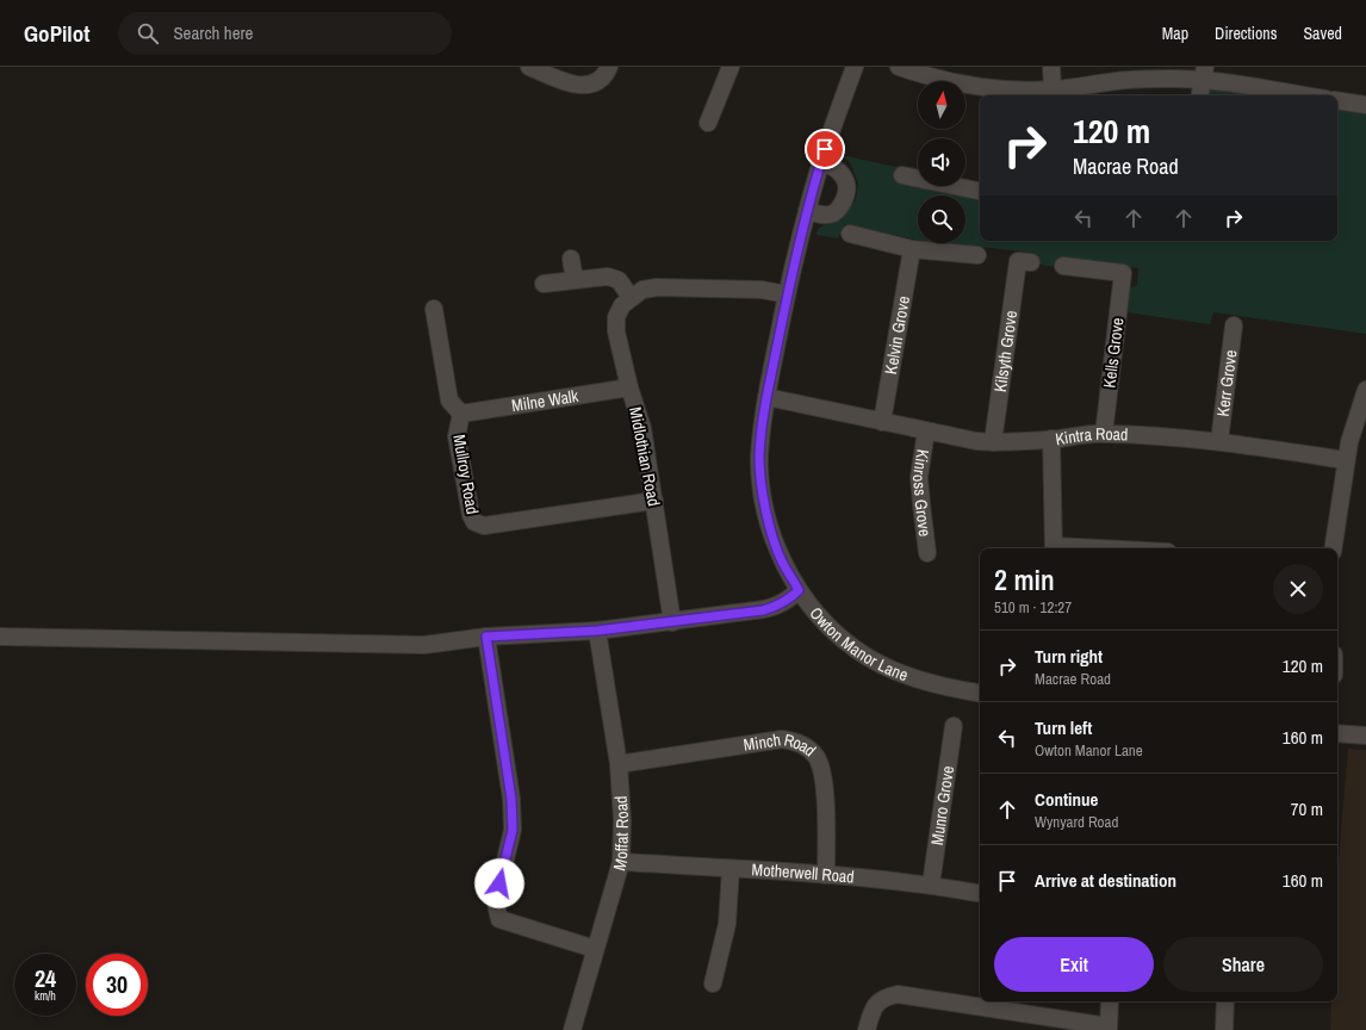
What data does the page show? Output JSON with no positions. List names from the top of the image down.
{
  "streets": {
    "street": [
      "Kelvin Grove",
      "Kilsyth Grove",
      "Kells Grove",
      "Kerr Grove",
      "Milne Walk",
      "Kintra Road",
      "Midlothian Road",
      "Mullroy Road",
      "Kinross Grove",
      "Owton Manor Lane",
      "Minch Road",
      "Munro Grove",
      "Moffat Road",
      "Motherwell Road"
    ]
  },
  "crossings": [
    ["Kelvin Grove", "Kintra Road"],
    ["Kilsyth Grove", "Kintra Road"],
    ["Kells Grove", "Kintra Road"],
    ["Kerr Grove", "Kintra Road"],
    ["Milne Walk", "Midlothian Road"],
    ["Milne Walk", "Mullroy Road"],
    ["Kintra Road", "Kinross Grove"],
    ["Kintra Road", "Owton Manor Lane"],
    ["Midlothian Road", "Mullroy Road"],
    ["Midlothian Road", "Owton Manor Lane"],
    ["Minch Road", "Moffat Road"],
    ["Minch Road", "Motherwell Road"],
    ["Munro Grove", "Motherwell Road"],
    ["Moffat Road", "Motherwell Road"]
  ],
  "north": "top",
  "page": {
    "header": "GoPilot",
    "search": "Search here",
    "nav": ["Map", "Directions", "Saved"],
    "turn": ["120 m", "Macrae Road"],
    "heading": ["2 min", "510 m · 12:27"],
    "list": [
      {
        "name": "Turn right",
        "note": "Macrae Road",
        "value": "120 m"
      },
      {
        "name": "Turn left",
        "note": "Owton Manor Lane",
        "value": "160 m"
      },
      {
        "name": "Continue",
        "note": "Wynyard Road",
        "value": "70 m"
      },
      {
        "name": "Arrive at destination",
        "value": "160 m"
      }
    ],
    "buttons": ["Exit", "Share"],
    "speed": "24 km/h",
    "limit": "30"
  }
}
